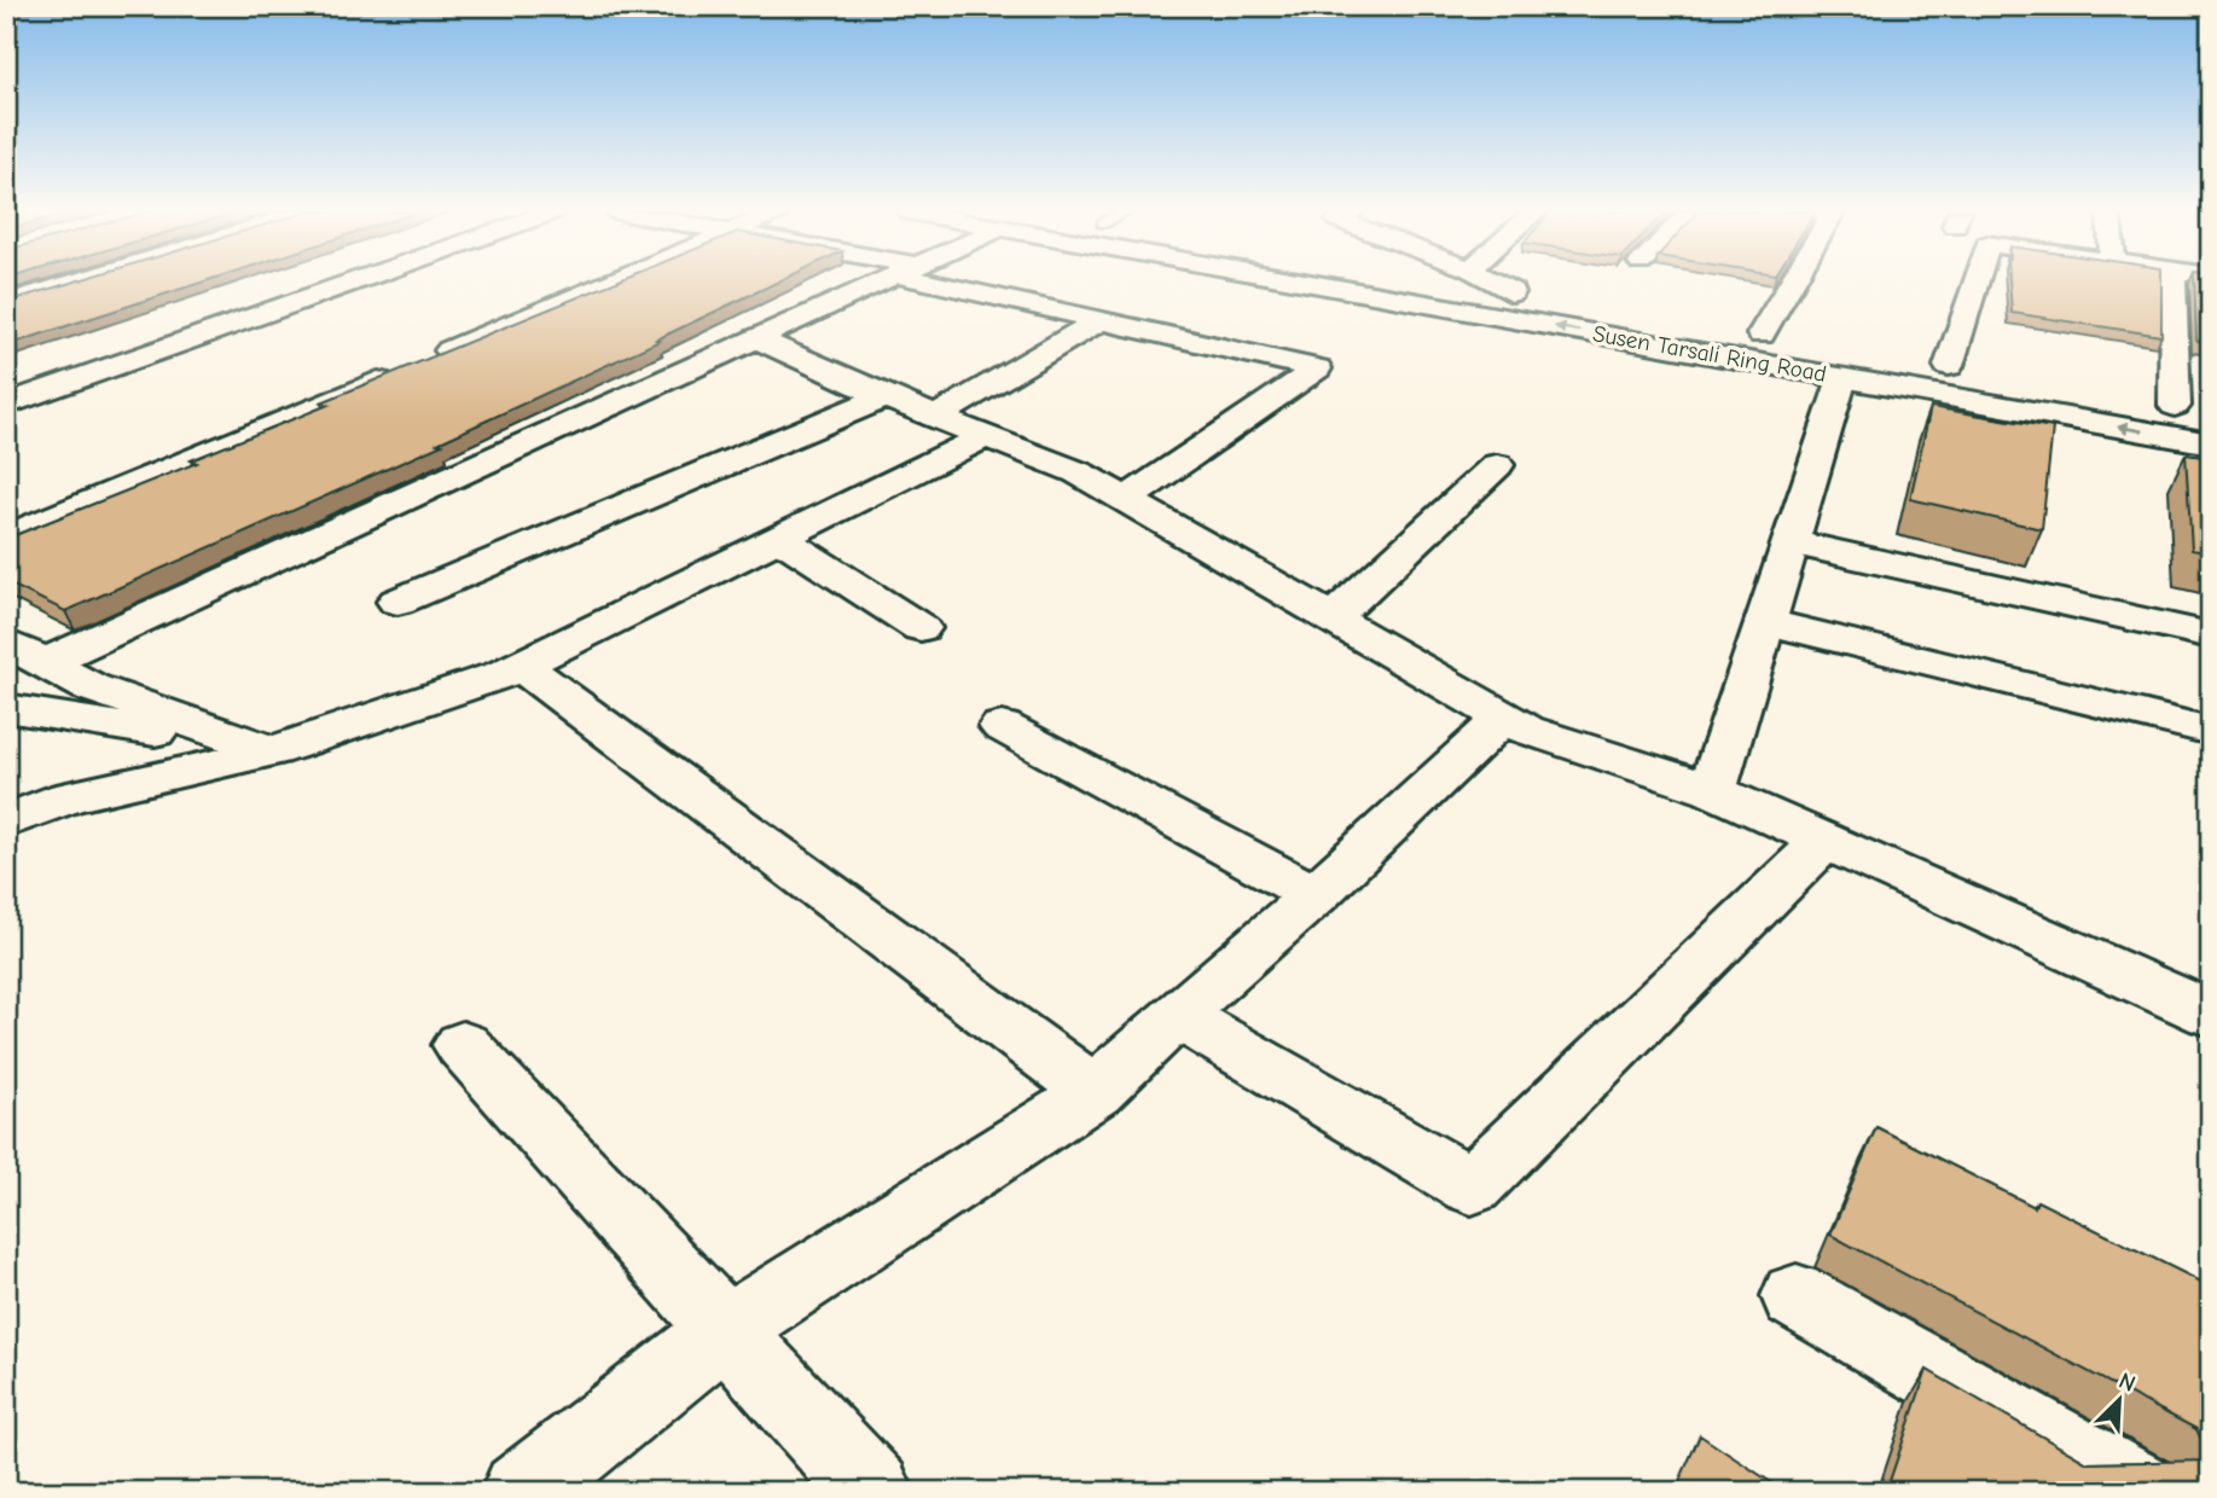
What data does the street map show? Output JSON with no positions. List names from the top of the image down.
{
  "streets": {
    "street": ["Susen Tarsali Ring Road"]
  },
  "north": "top right"
}
